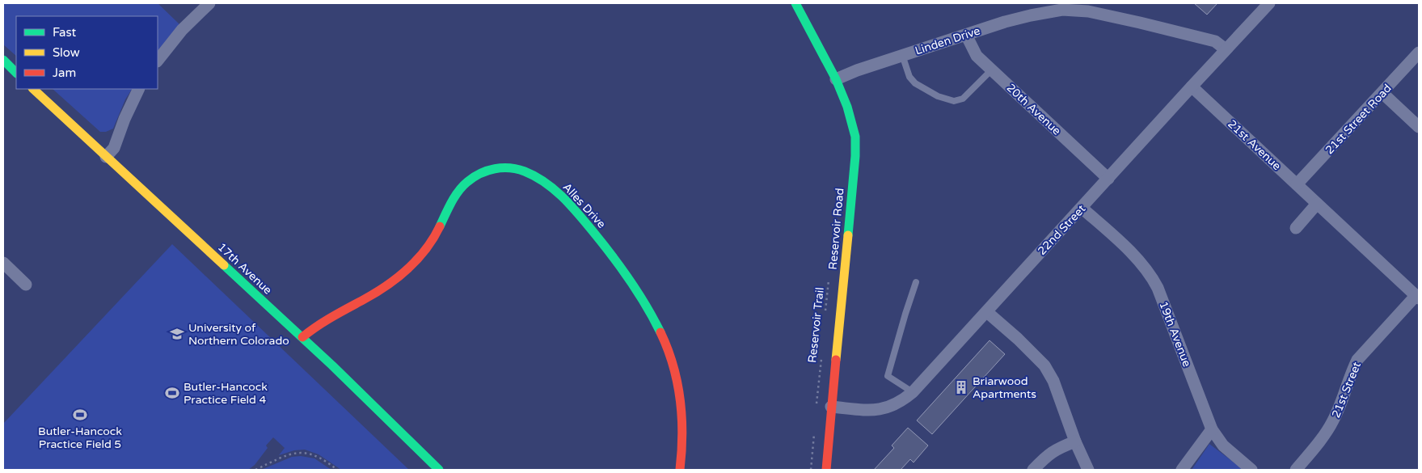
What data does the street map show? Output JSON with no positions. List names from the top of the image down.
{
  "streets": {
    "street": [
      "Linden Drive",
      "20th Avenue",
      "21st Street Road",
      "21st Avenue",
      "Alles Drive",
      "Reservoir Road",
      "22nd Street",
      "17th Avenue",
      "19th Avenue",
      "21st Street"
    ],
    "path": ["Reservoir Trail"]
  },
  "crossings": [
    ["Linden Drive", "20th Avenue"],
    ["Linden Drive", "Reservoir Road"],
    ["20th Avenue", "22nd Street"],
    ["21st Street Road", "21st Avenue"],
    ["21st Avenue", "22nd Street"],
    ["21st Avenue", "21st Street"],
    ["Alles Drive", "17th Avenue"],
    ["Reservoir Road", "22nd Street"],
    ["22nd Street", "19th Avenue"]
  ],
  "places": {
    "school or university": ["University of Northern Colorado"],
    "building": ["Briarwood Apartments"],
    "sports": ["Butler-Hancock Practice Field 4", "Butler-Hancock Practice Field 5"]
  },
  "legend": ["Fast", "Slow", "Jam"]
}
